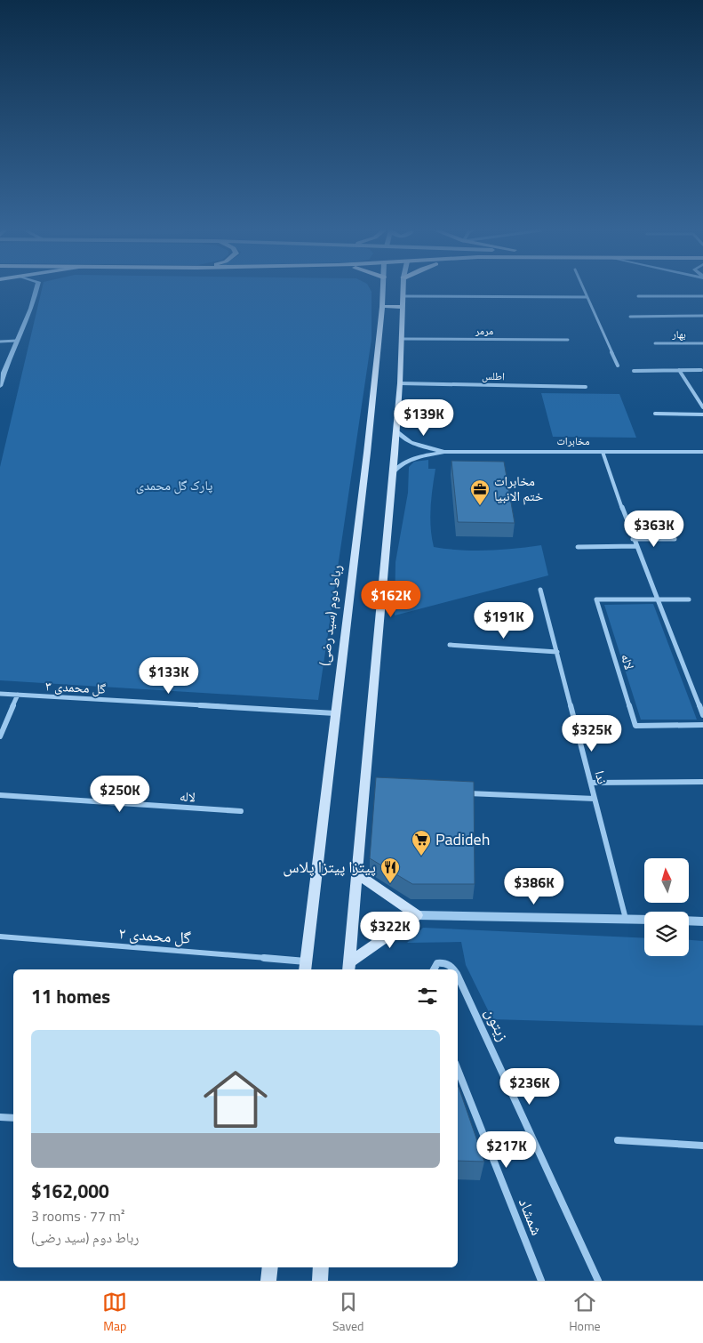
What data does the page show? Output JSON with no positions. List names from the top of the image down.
{
  "streets": {
    "main road": ["رباط دوم (سید رضی)"],
    "street": [
      "مرمر",
      "بهار",
      "اطلس",
      "مخابرات",
      "لاله",
      "گل محمدی ۳",
      "ندا",
      "گل محمدی ۲",
      "زیتون",
      "شمشاد"
    ]
  },
  "crossings": [
    ["رباط دوم (سید رضی)", "گل محمدی ۳"],
    ["رباط دوم (سید رضی)", "گل محمدی ۲"]
  ],
  "parks": ["پارک گل محمدی"],
  "places": {
    "office": ["مخابرات ختم الانبیا"],
    "supermarket": ["Padideh"],
    "restaurant": ["پیتزا پیتزا پلاس"]
  },
  "north": "top",
  "page": {
    "price": [
      "$139K",
      "$363K",
      "$162K",
      "$191K",
      "$133K",
      "$325K",
      "$250K",
      "$386K",
      "$322K",
      "$236K",
      "$217K"
    ],
    "heading": "11 homes",
    "list": [
      {
        "name": "$162,000",
        "note": "3 rooms · 77 m² · رباط دوم (سید رضی)"
      }
    ],
    "tabs": ["Map", "Saved", "Home"]
  }
}
